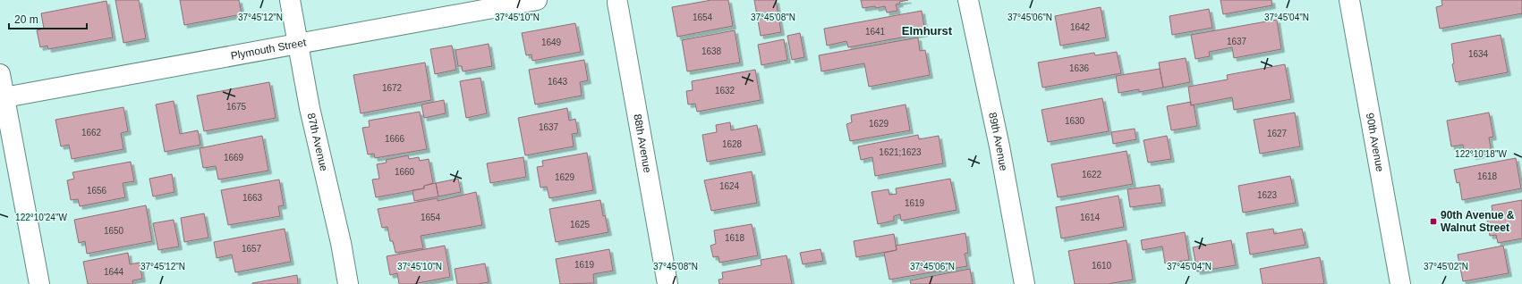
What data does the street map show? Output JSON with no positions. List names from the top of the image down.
{
  "streets": {
    "street": [
      "Plymouth Street",
      "87th Avenue",
      "89th Avenue",
      "90th Avenue",
      "88th Avenue"
    ]
  },
  "crossings": [
    ["Plymouth Street", "87th Avenue"]
  ],
  "districts": ["Elmhurst"],
  "places": {
    "transit": ["90th Avenue & Walnut Street"]
  },
  "house_numbers": [
    "1654",
    "1642",
    "1641",
    "1637",
    "1649",
    "1638",
    "1634",
    "1636",
    "1643",
    "1672",
    "1632",
    "1675",
    "1630",
    "1629",
    "1637",
    "1662",
    "1627",
    "1666",
    "1628",
    "1621;1623",
    "1669",
    "1660",
    "1622",
    "1618",
    "1629",
    "1624",
    "1656",
    "1623",
    "1663",
    "1619",
    "1654",
    "1614",
    "1625",
    "1650",
    "1618",
    "1657",
    "1619",
    "1610",
    "1644"
  ],
  "scale_bar": "20 m",
  "coordinates": [
    "37°45'10\"N",
    "37°45'06\"N",
    "37°45'04\"N",
    "37°45'12\"N",
    "37°45'08\"N",
    "122°10'18\"W",
    "122°10'24\"W",
    "37°45'02\"N"
  ]
}
